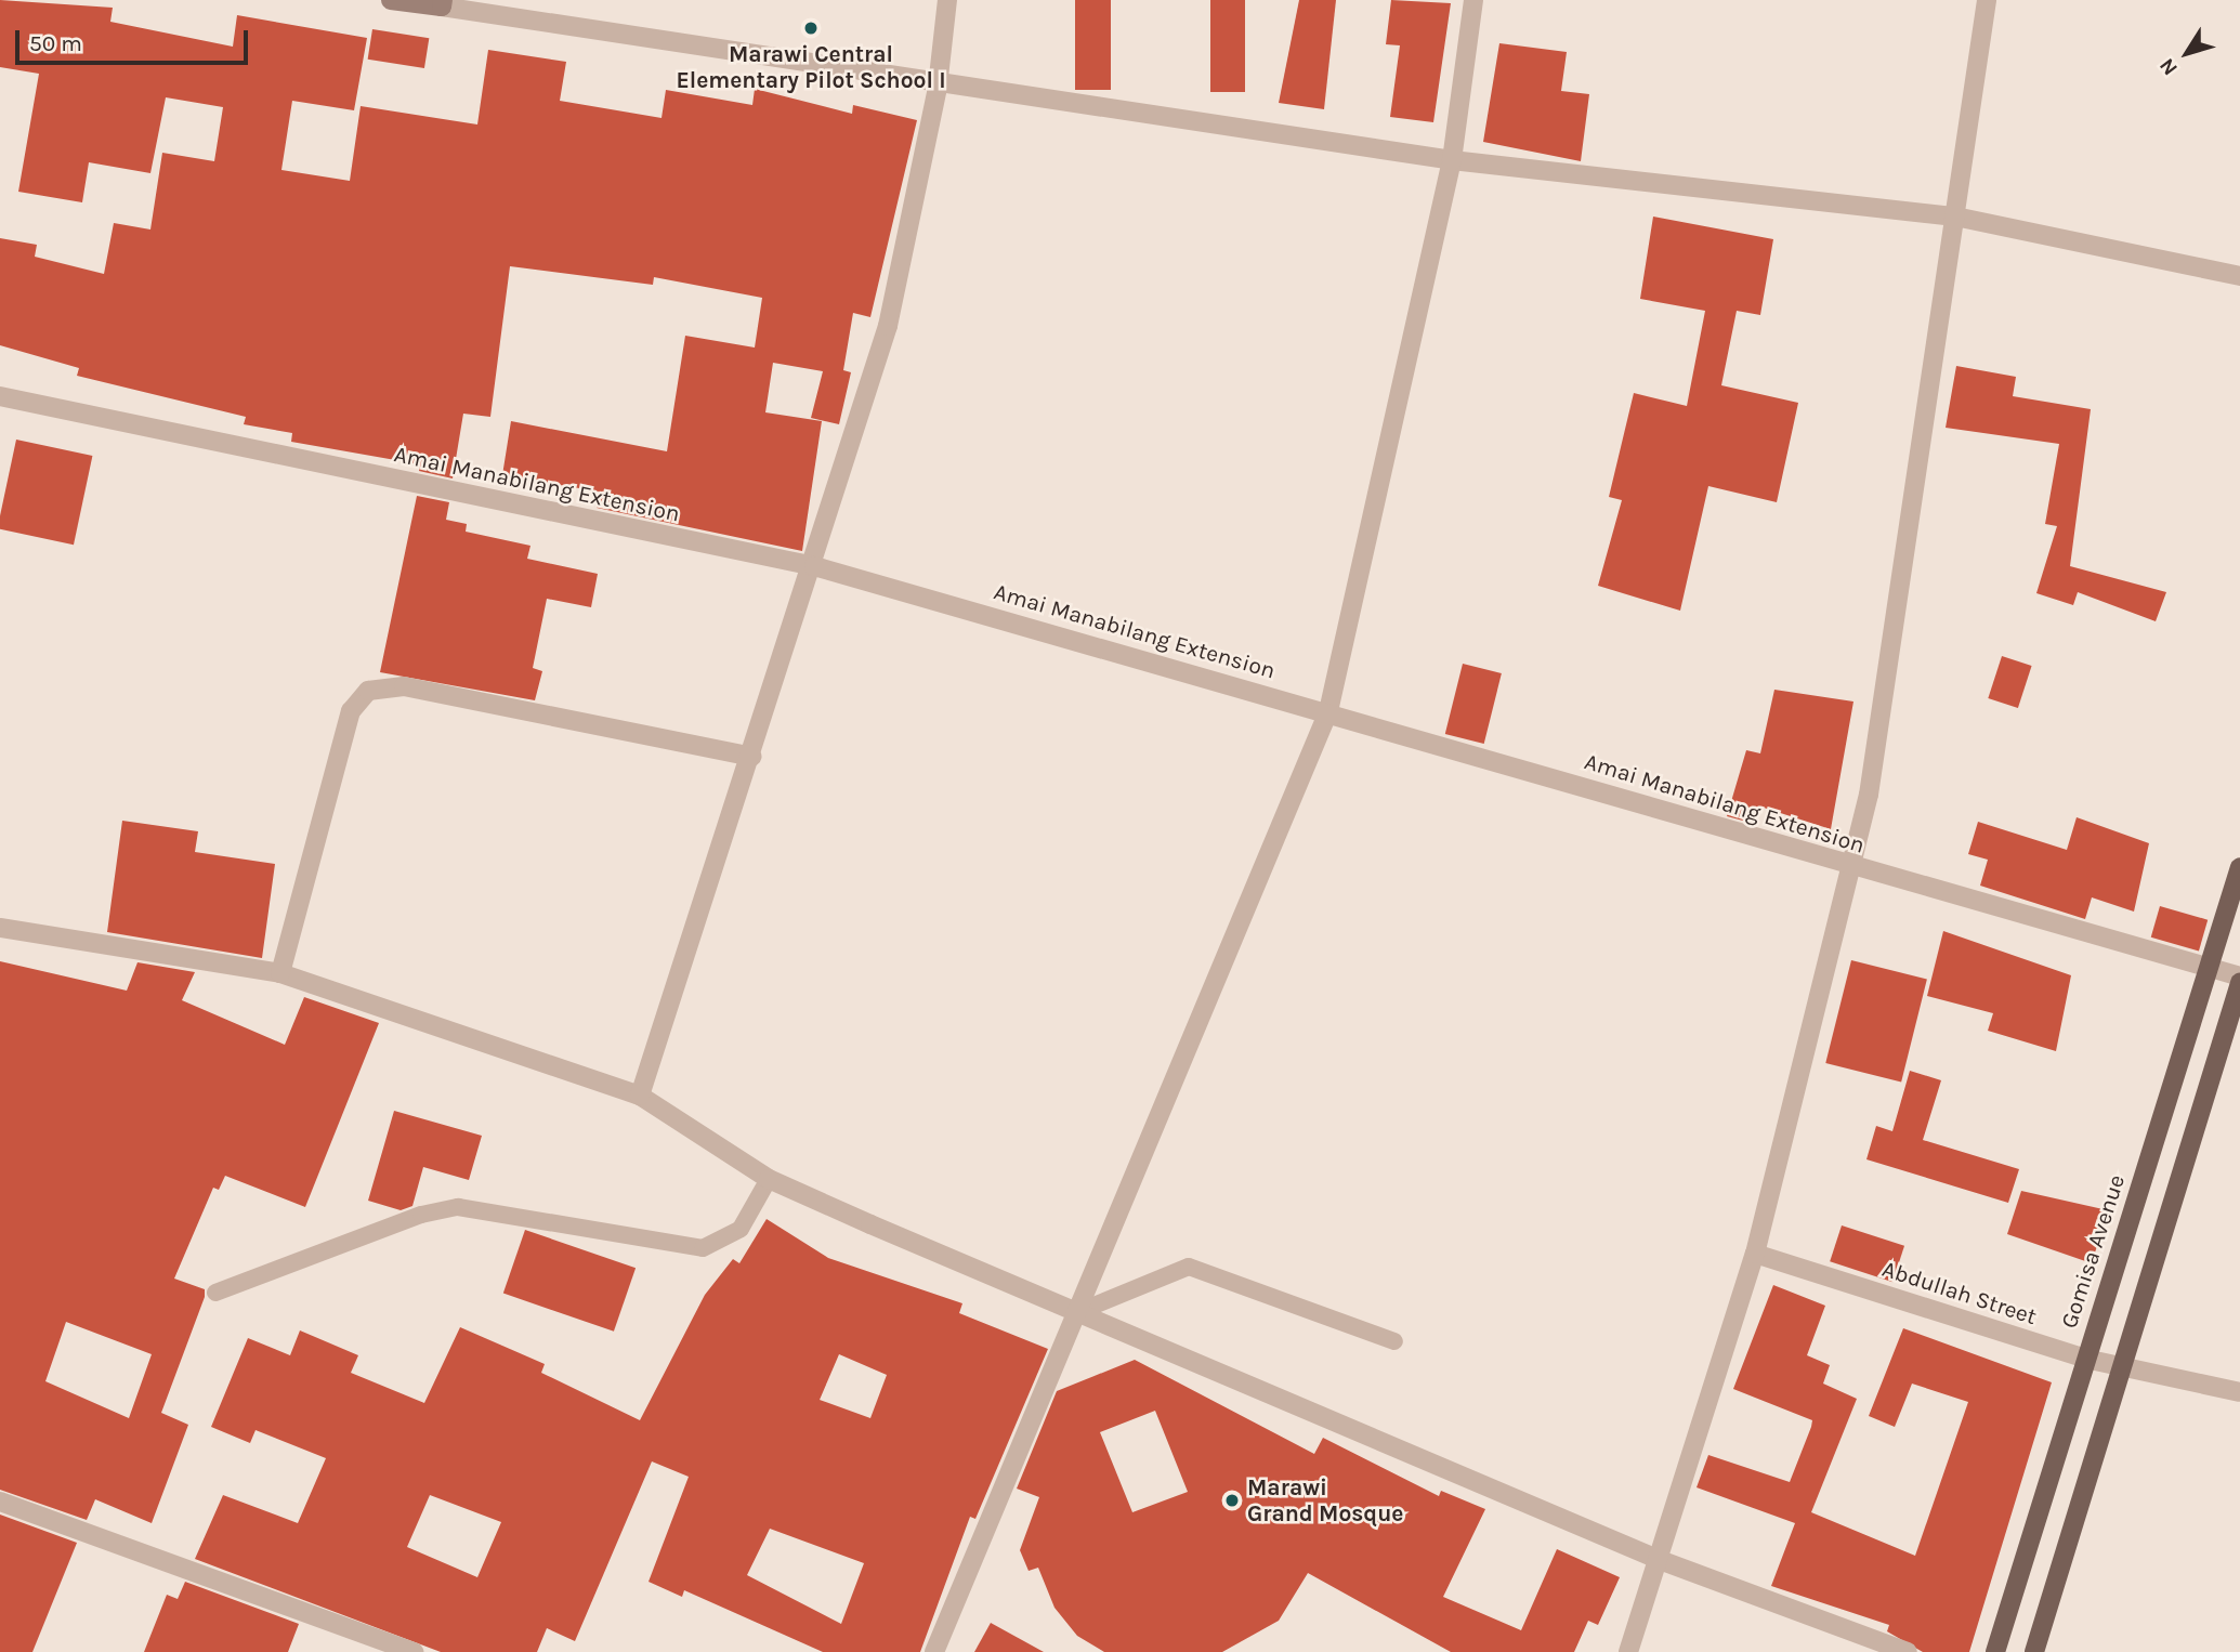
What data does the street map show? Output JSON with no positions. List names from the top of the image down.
{
  "streets": {
    "main road": ["Gomisa Avenue"],
    "street": ["Amai Manabilang Extension", "Abdullah Street"]
  },
  "crossings": [
    ["Amai Manabilang Extension", "Gomisa Avenue"],
    ["Gomisa Avenue", "Abdullah Street"]
  ],
  "places": ["Marawi Central Elementary Pilot School I", "Marawi Grand Mosque"],
  "scale_bar": "50 m",
  "north": "bottom left"
}
